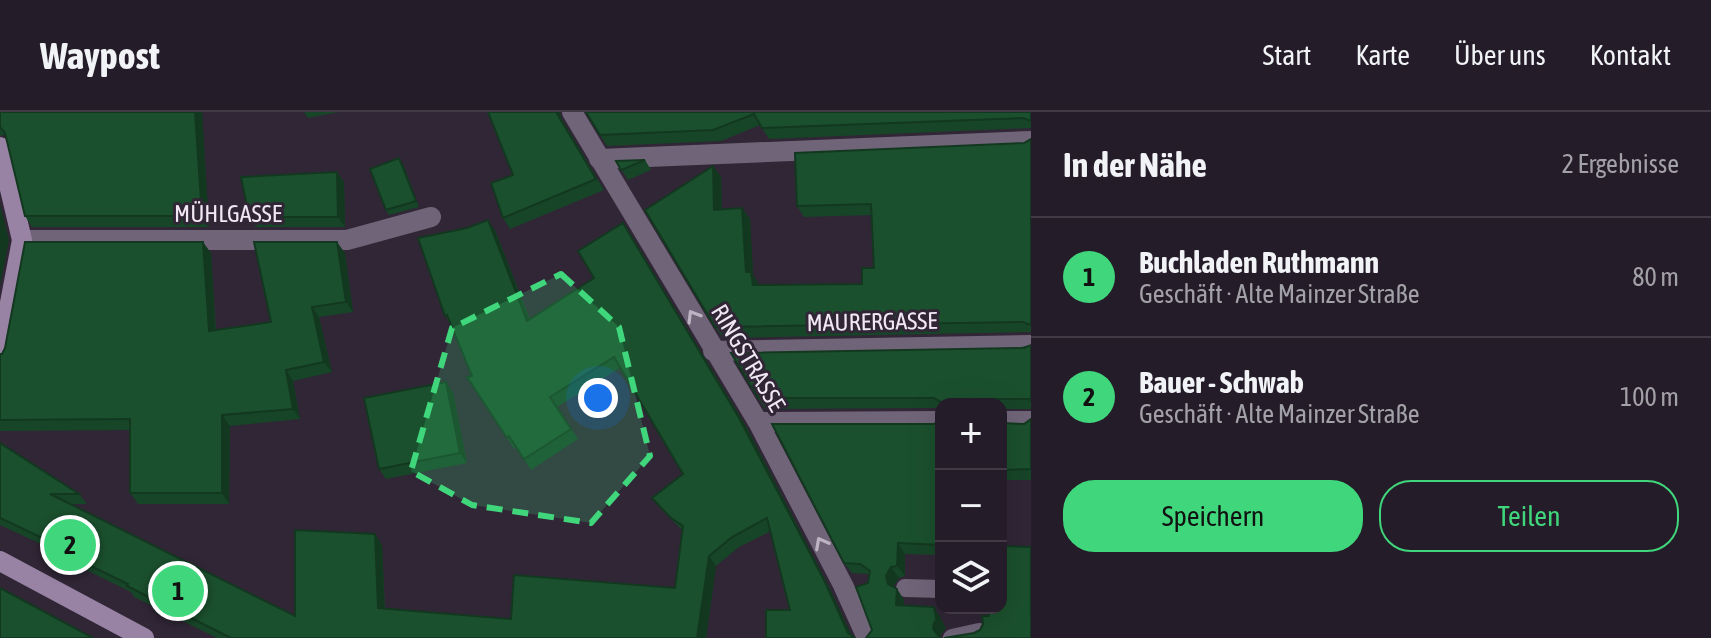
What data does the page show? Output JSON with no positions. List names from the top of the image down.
{
  "streets": {
    "street": ["MÜHLGASSE", "MAURERGASSE", "RINGSTRASSE"]
  },
  "crossings": [
    ["MAURERGASSE", "RINGSTRASSE"]
  ],
  "one_way": ["RINGSTRASSE"],
  "page": {
    "header": "Waypost",
    "nav": [
      "Start",
      "Karte",
      "Über uns",
      "Kontakt"
    ],
    "heading": ["In der Nähe", "2 Ergebnisse"],
    "list": [
      {
        "mark": "1",
        "name": "Buchladen Ruthmann",
        "note": "Geschäft · Alte Mainzer Straße",
        "value": "80 m"
      },
      {
        "mark": "2",
        "name": "Bauer - Schwab",
        "note": "Geschäft · Alte Mainzer Straße",
        "value": "100 m"
      }
    ],
    "map_buttons": ["+", "−"],
    "buttons": ["Speichern", "Teilen"],
    "pins": ["2", "1"]
  }
}
